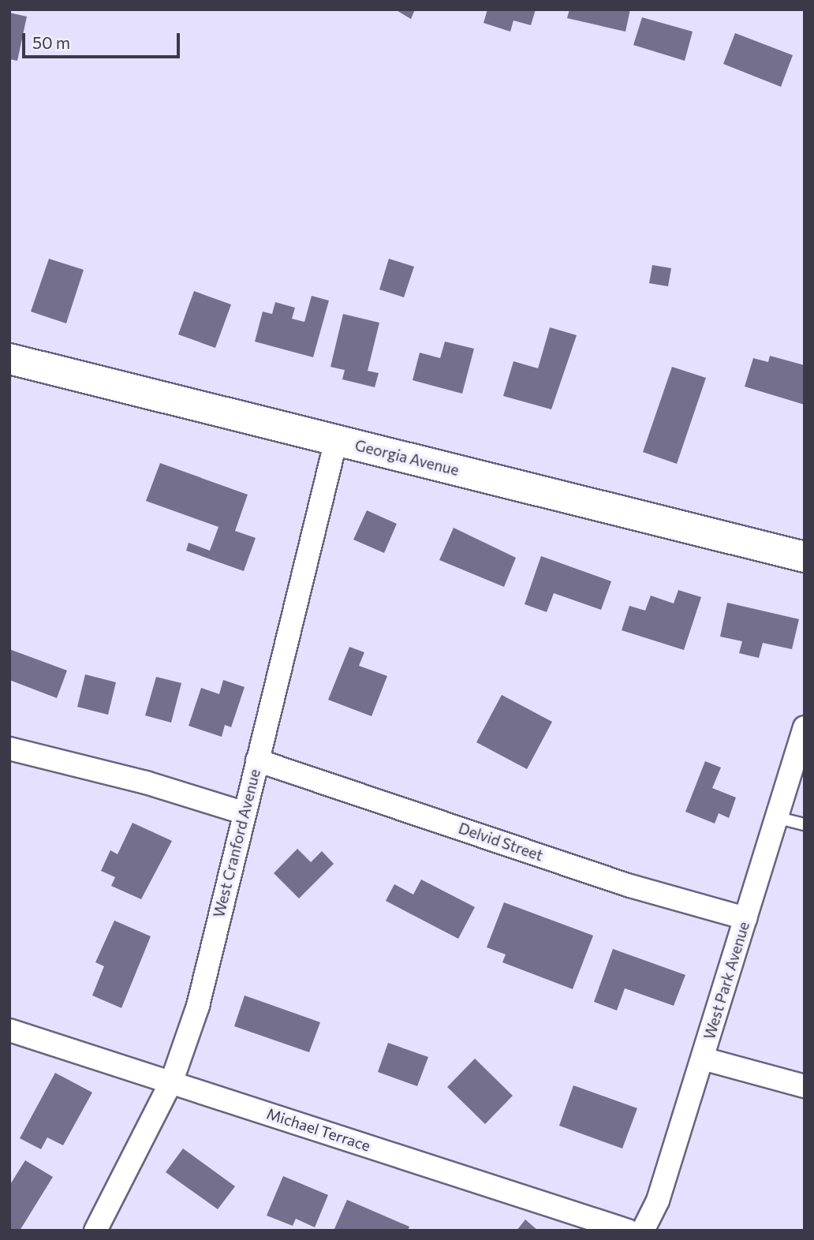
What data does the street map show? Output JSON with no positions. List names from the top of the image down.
{
  "streets": {
    "street": [
      "Georgia Avenue",
      "Delvid Street",
      "West Cranford Avenue",
      "West Park Avenue",
      "Michael Terrace"
    ]
  },
  "crossings": [
    ["Georgia Avenue", "West Cranford Avenue"],
    ["Delvid Street", "West Cranford Avenue"],
    ["Delvid Street", "West Park Avenue"],
    ["West Cranford Avenue", "Michael Terrace"]
  ],
  "scale_bar": "50 m"
}
